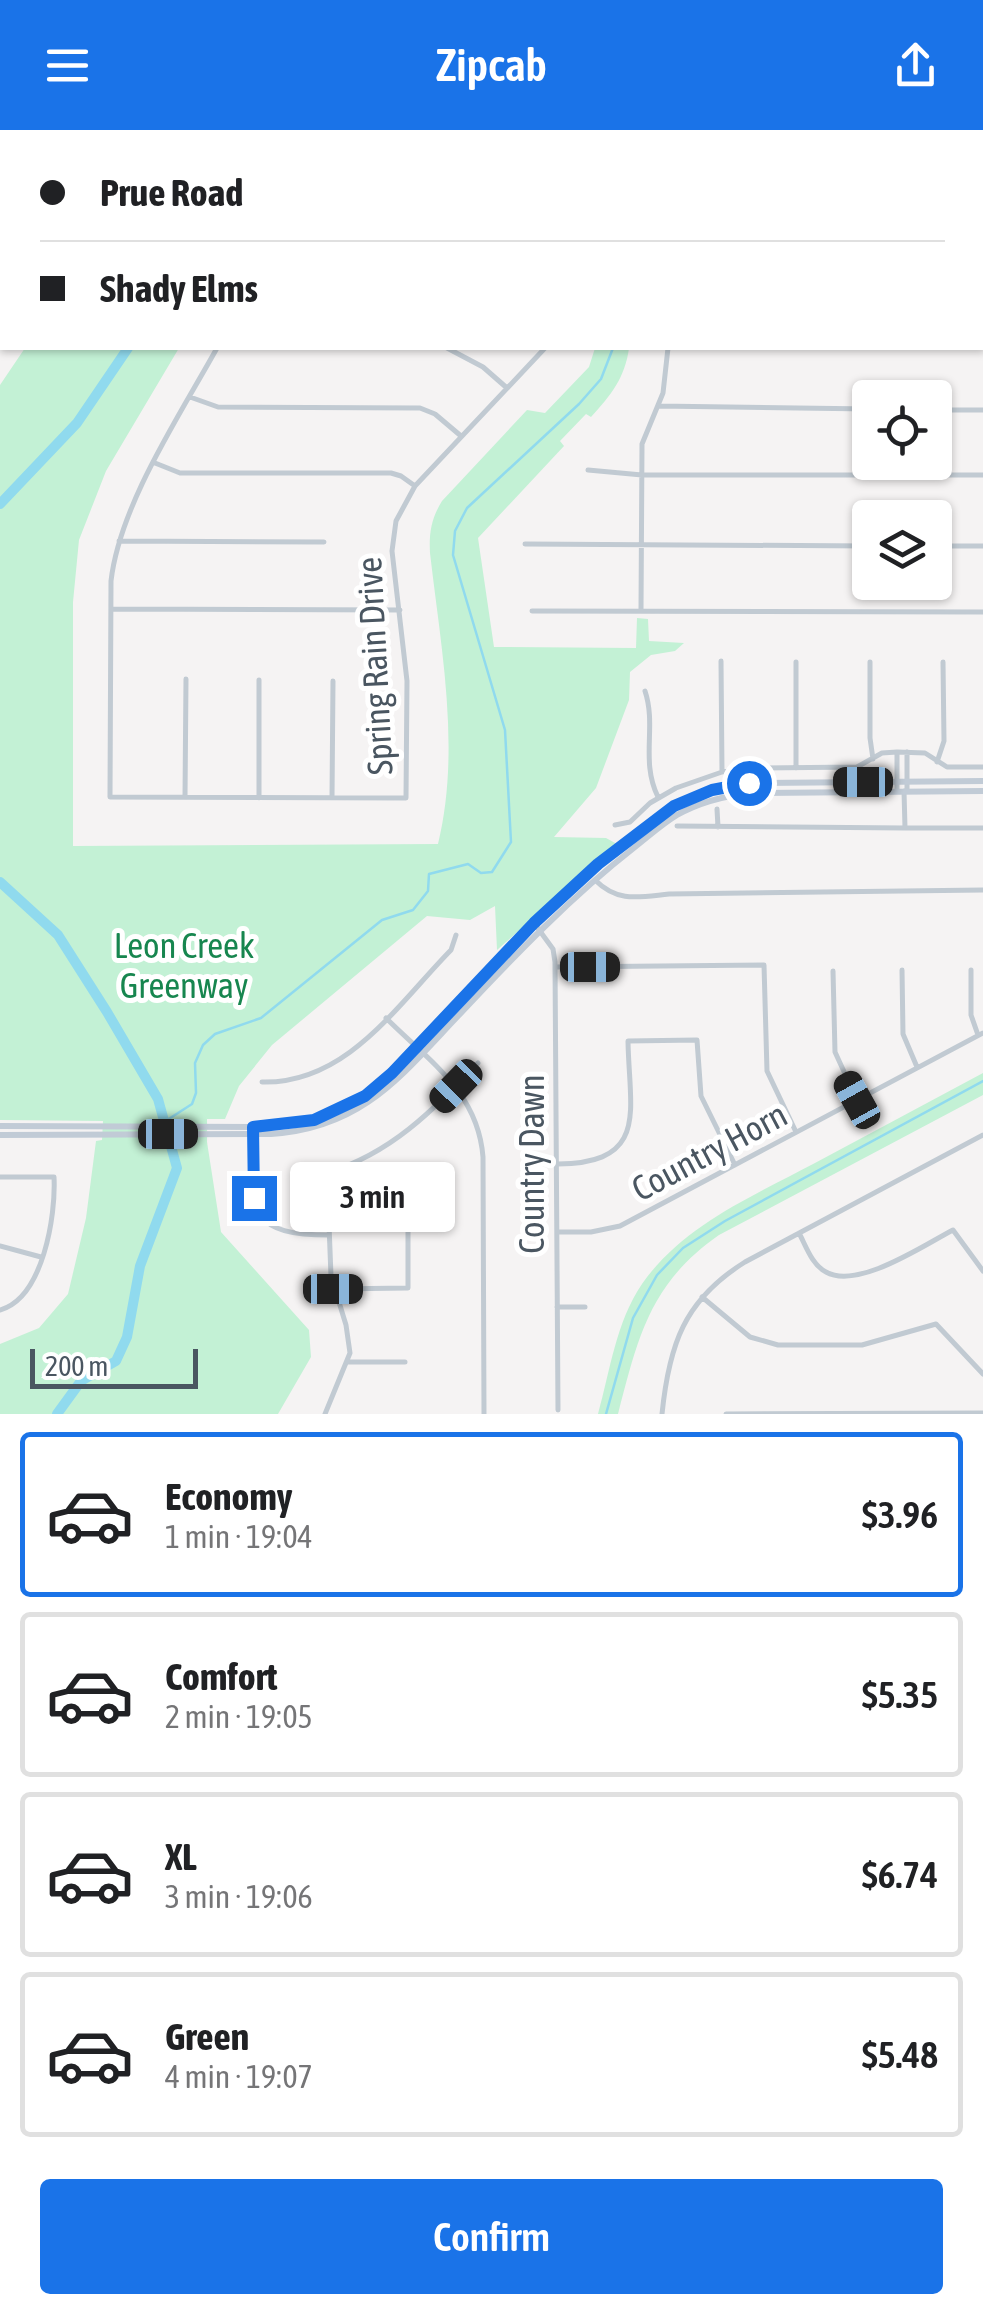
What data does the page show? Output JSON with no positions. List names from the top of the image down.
{
  "streets": {
    "street": ["Spring Rain Drive", "Country Horn", "Country Dawn"]
  },
  "crossings": [
    ["Country Horn", "Country Dawn"]
  ],
  "parks": ["Leon Creek Greenway"],
  "scale_bar": "200 m",
  "page": {
    "header": "Zipcab",
    "banner": ["Prue Road", "Shady Elms"],
    "bubble": "3 min",
    "scale": "200 m",
    "list": [
      {
        "name": "Economy",
        "note": "1 min · 19:04",
        "value": "$3.96"
      },
      {
        "name": "Comfort",
        "note": "2 min · 19:05",
        "value": "$5.35"
      },
      {
        "name": "XL",
        "note": "3 min · 19:06",
        "value": "$6.74"
      },
      {
        "name": "Green",
        "note": "4 min · 19:07",
        "value": "$5.48"
      }
    ],
    "buttons": "Confirm"
  }
}
